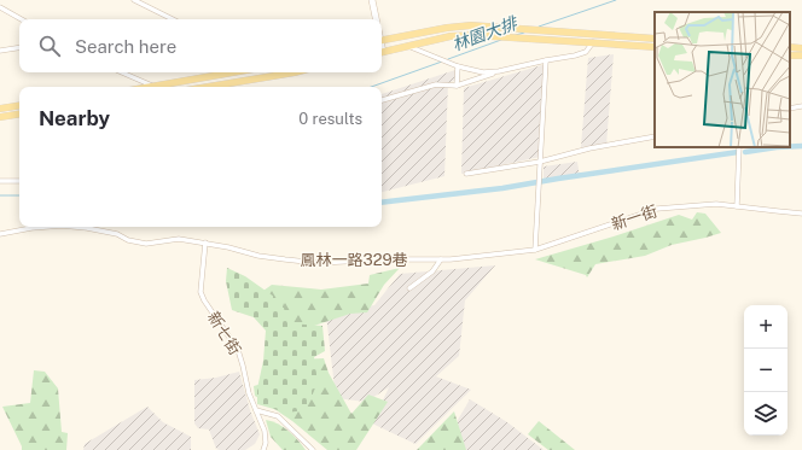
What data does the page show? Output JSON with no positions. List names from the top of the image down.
{
  "streets": {
    "street": ["新一街", "鳳林一路329巷", "新七街"]
  },
  "crossings": [
    ["新一街", "鳳林一路329巷"],
    ["鳳林一路329巷", "新七街"]
  ],
  "water": ["林園大排"],
  "page": {
    "search": "Search here",
    "heading": ["Nearby", "0 results"],
    "map_buttons": ["+", "−"]
  }
}
